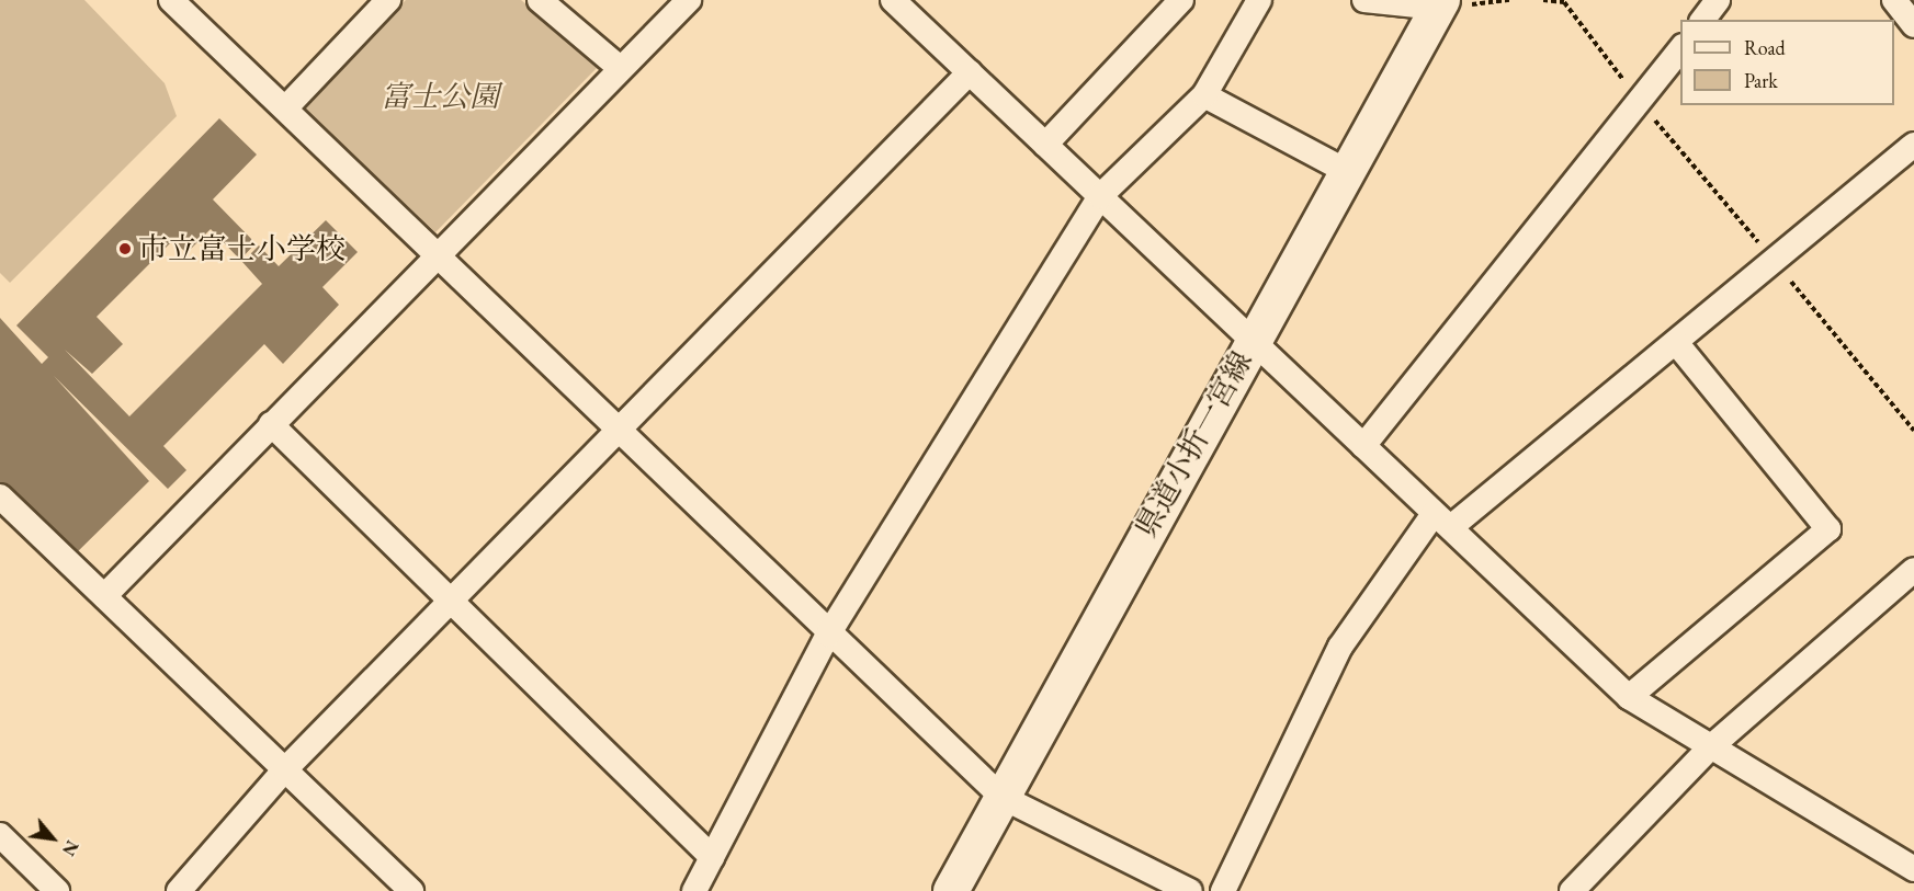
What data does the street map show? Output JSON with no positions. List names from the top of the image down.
{
  "streets": {
    "main road": ["県道小折一宮線"]
  },
  "parks": ["富士公園"],
  "places": ["市立富士小学校"],
  "legend": ["Road", "Park"],
  "north": "bottom right"
}
